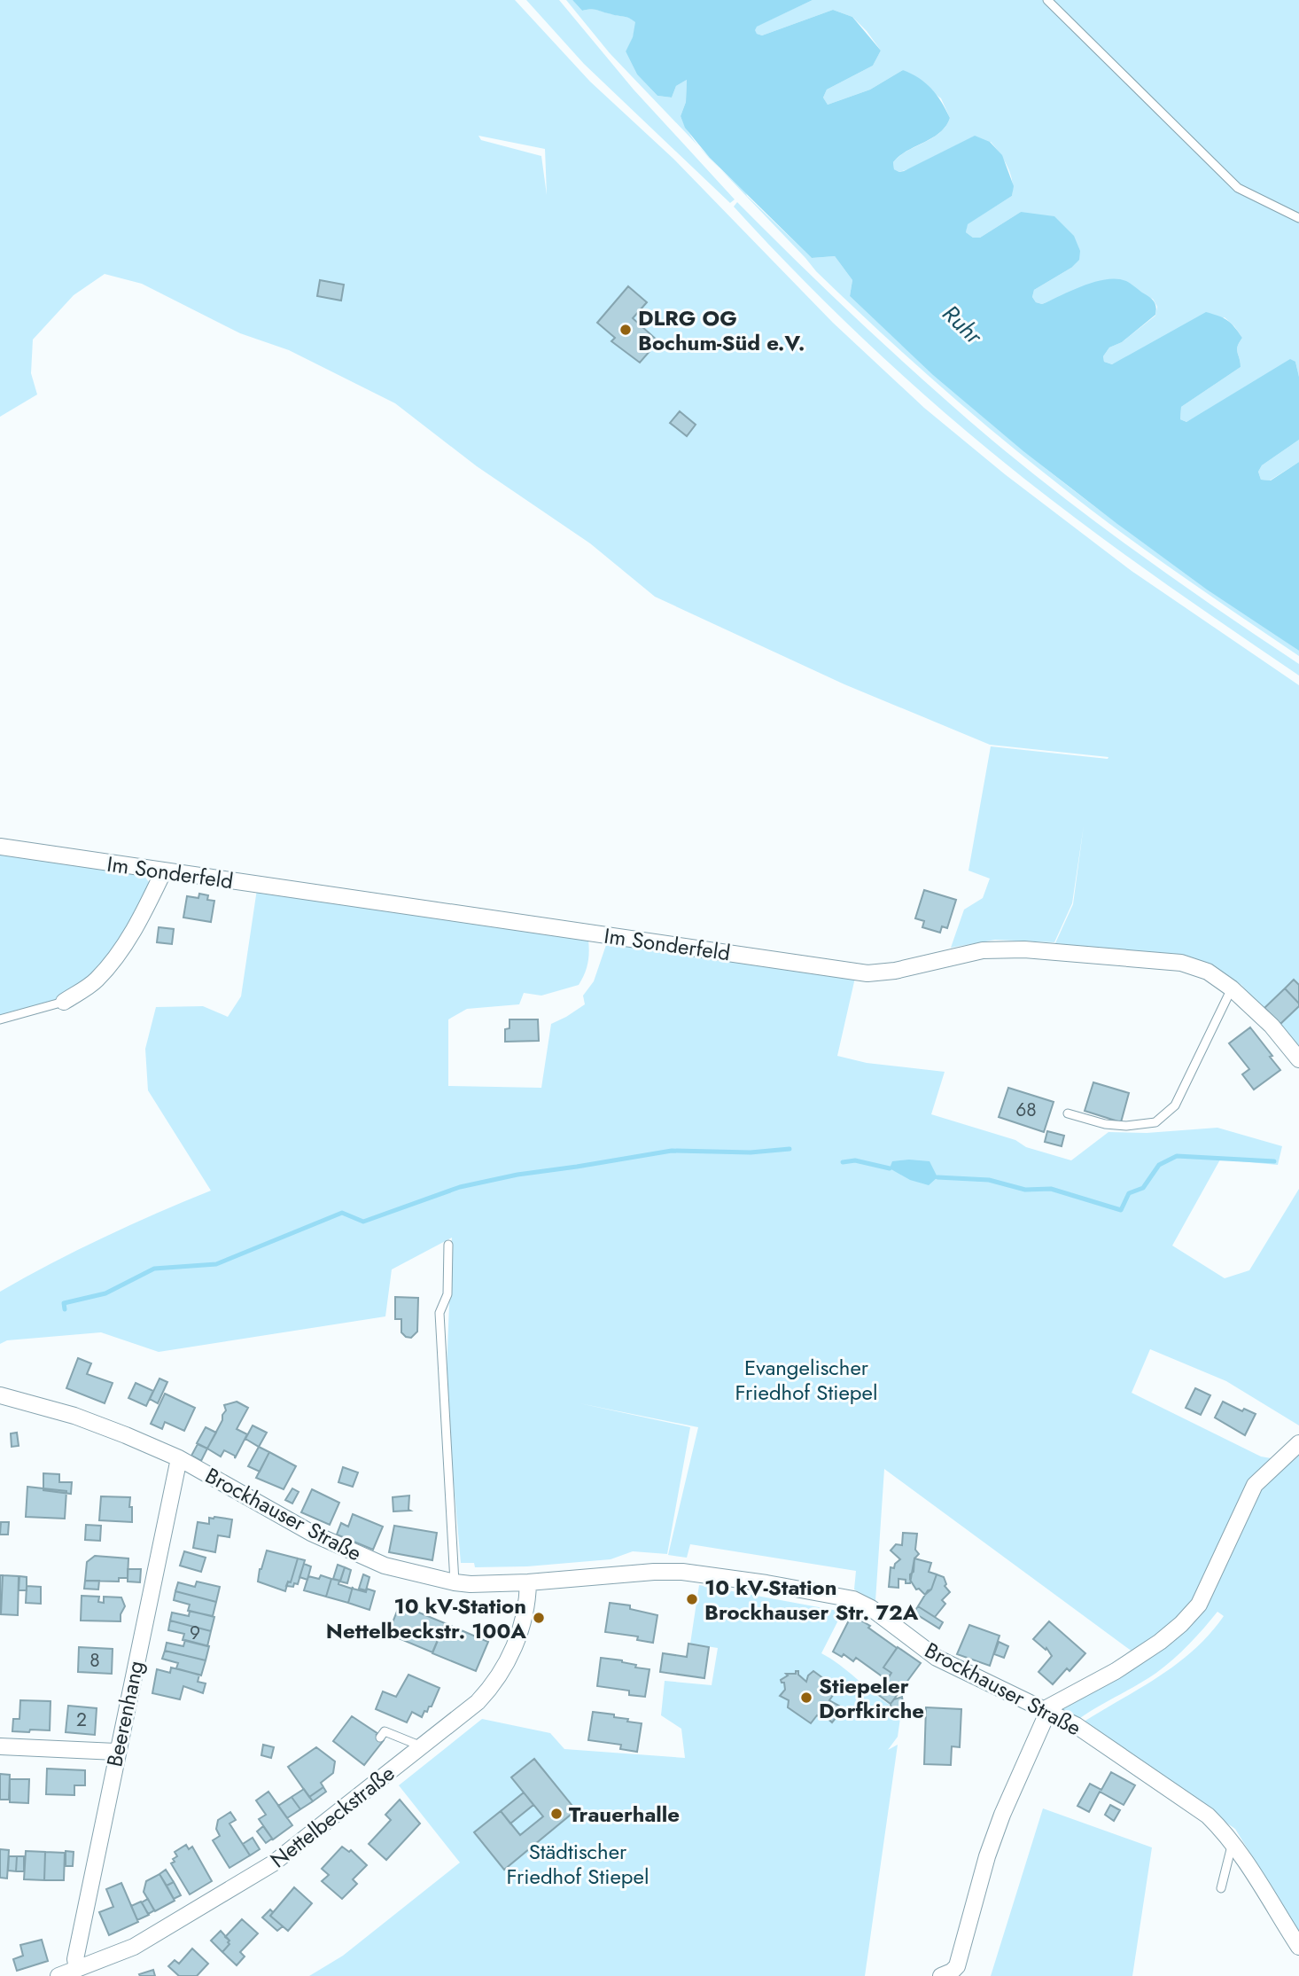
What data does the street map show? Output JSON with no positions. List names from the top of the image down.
{
  "streets": {
    "street": [
      "Im Sonderfeld",
      "Brockhauser Straße",
      "Beerenhang",
      "Nettelbeckstraße"
    ]
  },
  "crossings": [
    ["Brockhauser Straße", "Beerenhang"],
    ["Brockhauser Straße", "Nettelbeckstraße"],
    ["Beerenhang", "Nettelbeckstraße"]
  ],
  "water": ["Ruhr"],
  "parks": ["Evangelischer Friedhof Stiepel", "Städtischer Friedhof Stiepel"],
  "places": [
    "DLRG OG Bochum-Süd e.V.",
    "10 kV-Station Brockhauser Str. 72A",
    "10 kV-Station Nettelbeckstr. 100A",
    "Stiepeler Dorfkirche",
    "Trauerhalle"
  ],
  "house_numbers": [
    "68",
    "9",
    "8",
    "2"
  ]
}
